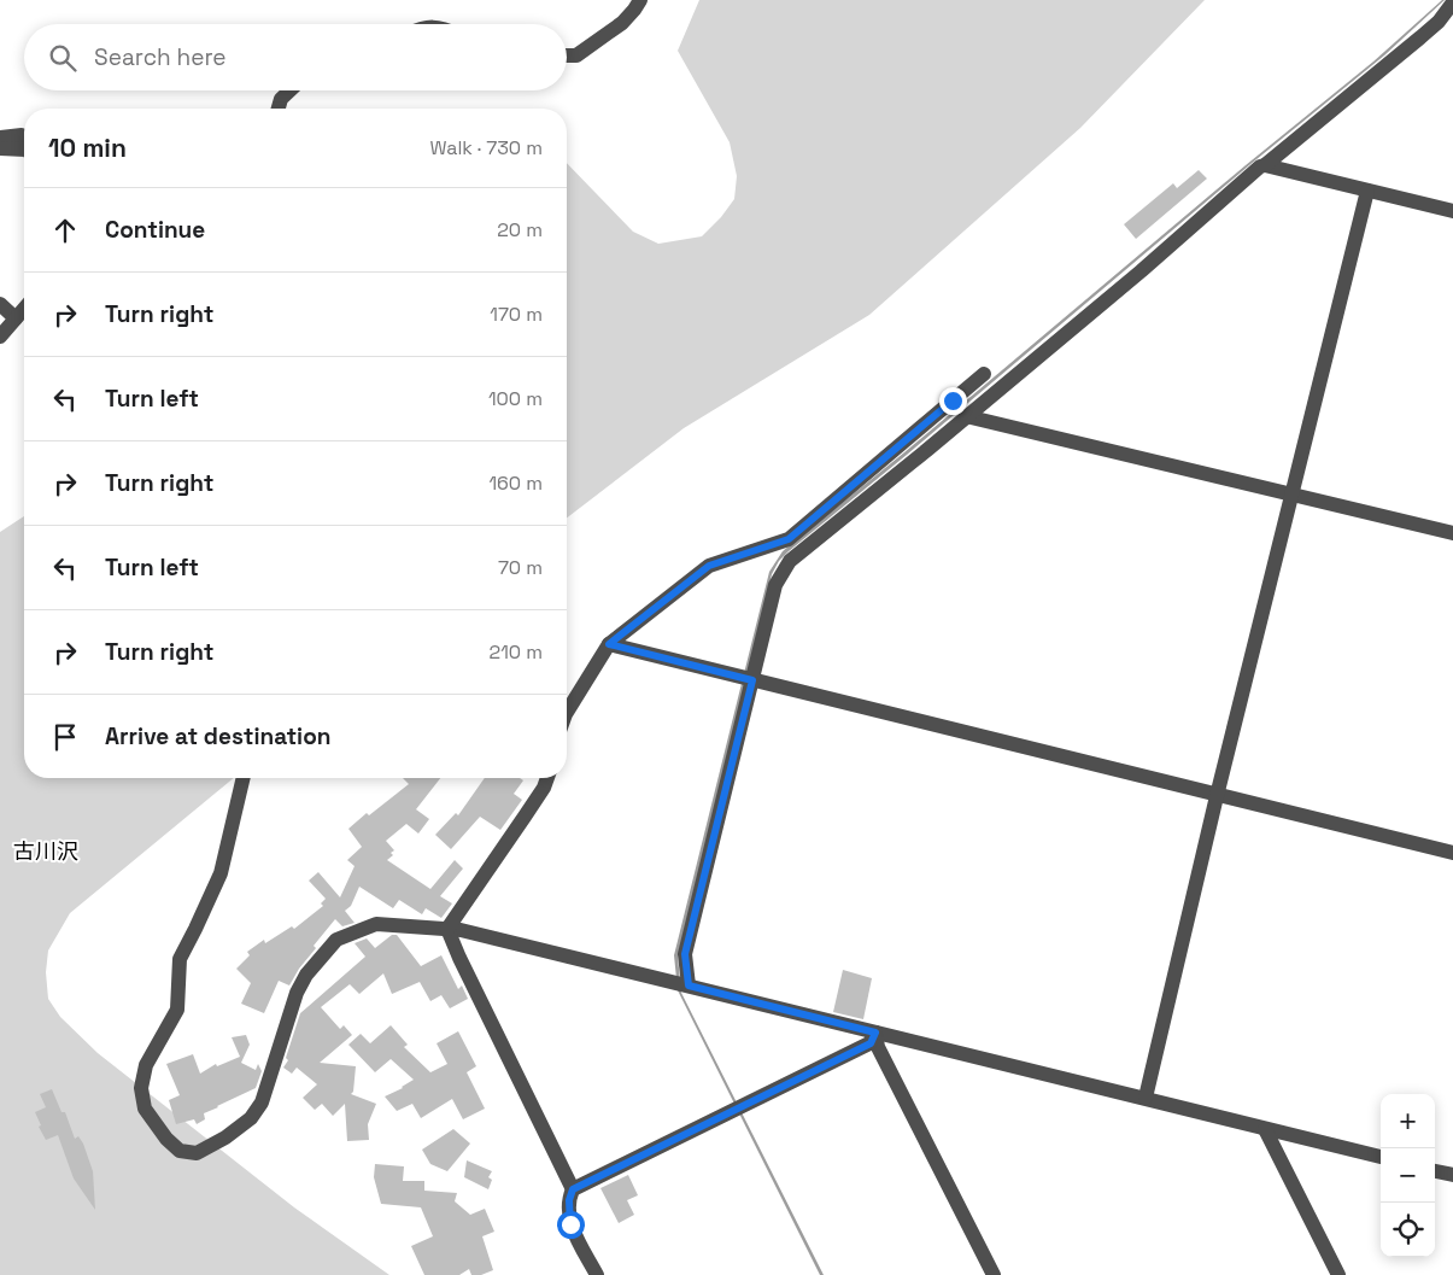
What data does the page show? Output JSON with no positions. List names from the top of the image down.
{
  "districts": ["古川沢"],
  "page": {
    "search": "Search here",
    "heading": ["10 min", "Walk · 730 m"],
    "list": [
      ["Continue", "20 m"],
      ["Turn right", "170 m"],
      ["Turn left", "100 m"],
      ["Turn right", "160 m"],
      ["Turn left", "70 m"],
      ["Turn right", "210 m"],
      "Arrive at destination"
    ],
    "map_buttons": ["+", "−"]
  }
}
